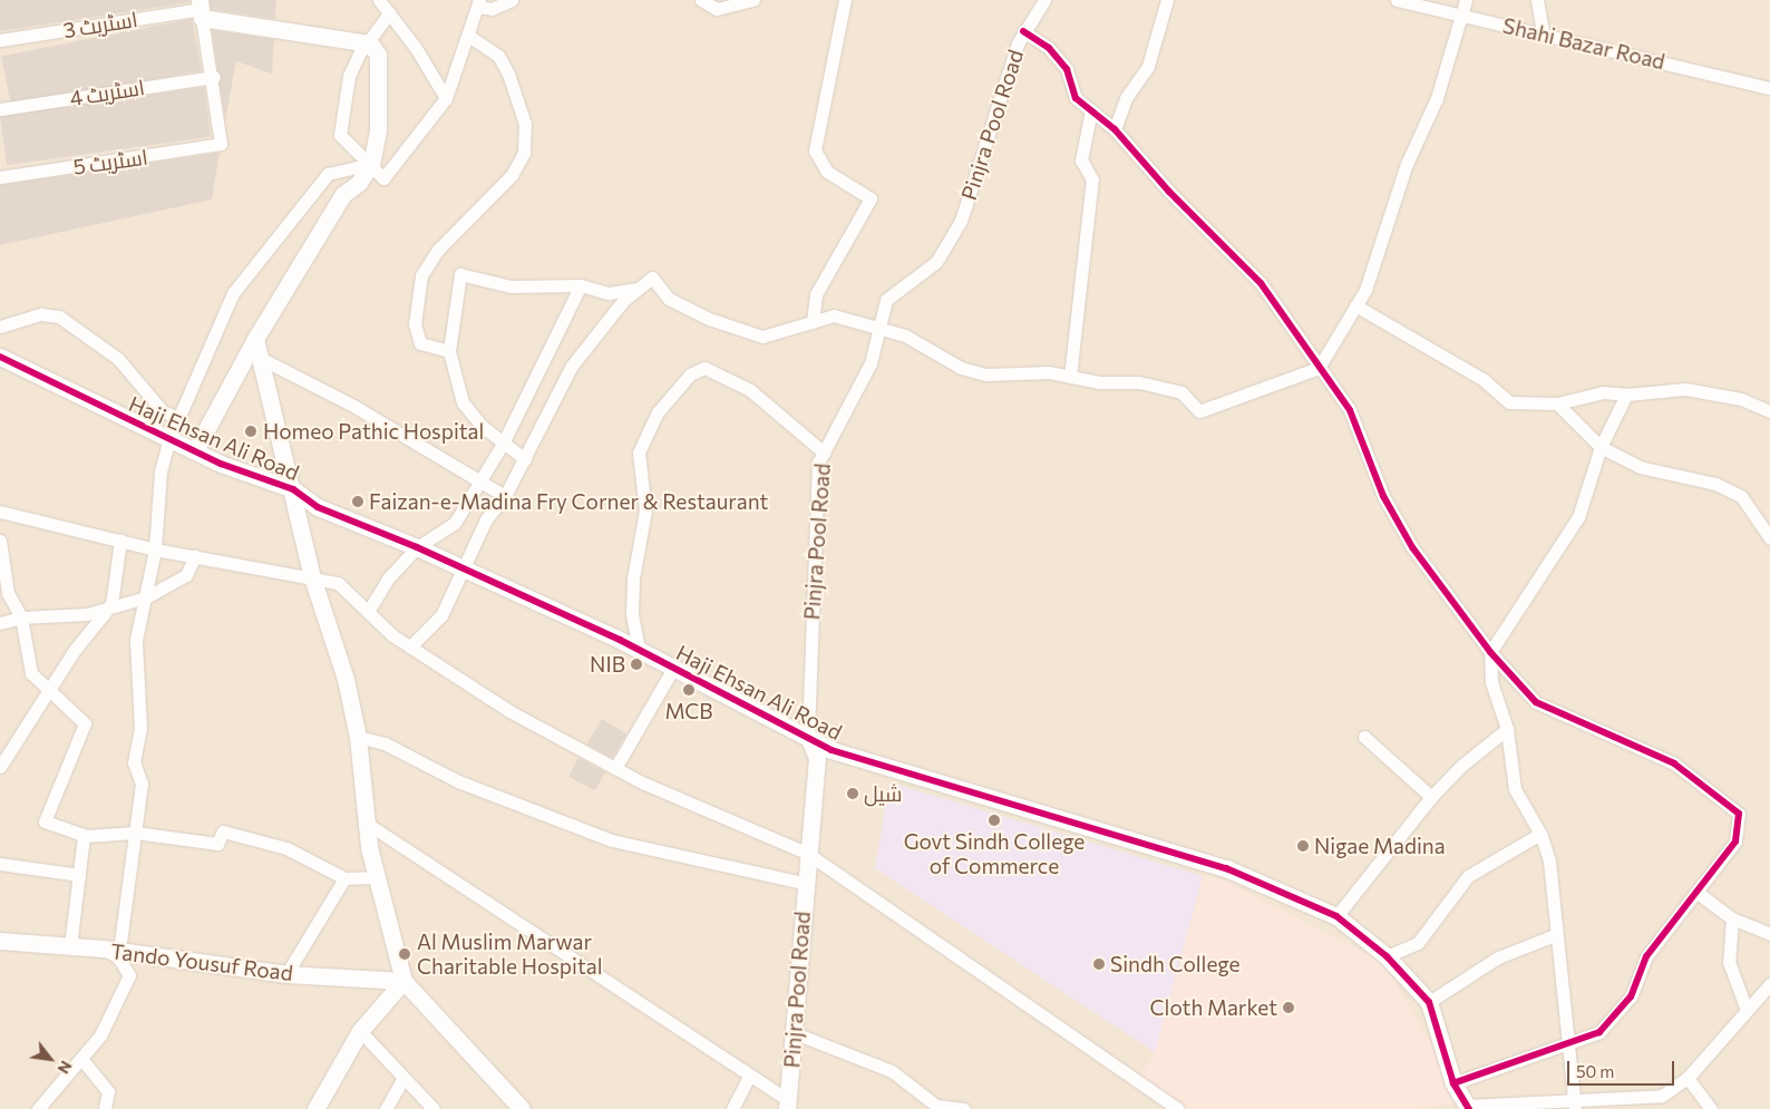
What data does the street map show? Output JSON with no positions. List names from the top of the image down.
{
  "streets": {
    "street": [
      "اسٹریٹ 3",
      "Shahi Bazar Road",
      "اسٹریٹ 4",
      "Pinjra Pool Road",
      "اسٹریٹ 5",
      "Haji Ehsan Ali Road",
      "Tando Yousuf Road"
    ]
  },
  "crossings": [
    ["اسٹریٹ 4", "اسٹریٹ 5"],
    ["Pinjra Pool Road", "Haji Ehsan Ali Road"]
  ],
  "places": [
    "Homeo Pathic Hospital",
    "Faizan-e-Madina Fry Corner & Restaurant",
    "NIB",
    "MCB",
    "شیل",
    "Govt Sindh College of Commerce",
    "Nigae Madina",
    "Al Muslim Marwar Charitable Hospital",
    "Sindh College",
    "Cloth Market"
  ],
  "scale_bar": "50 m",
  "north": "bottom right"
}
